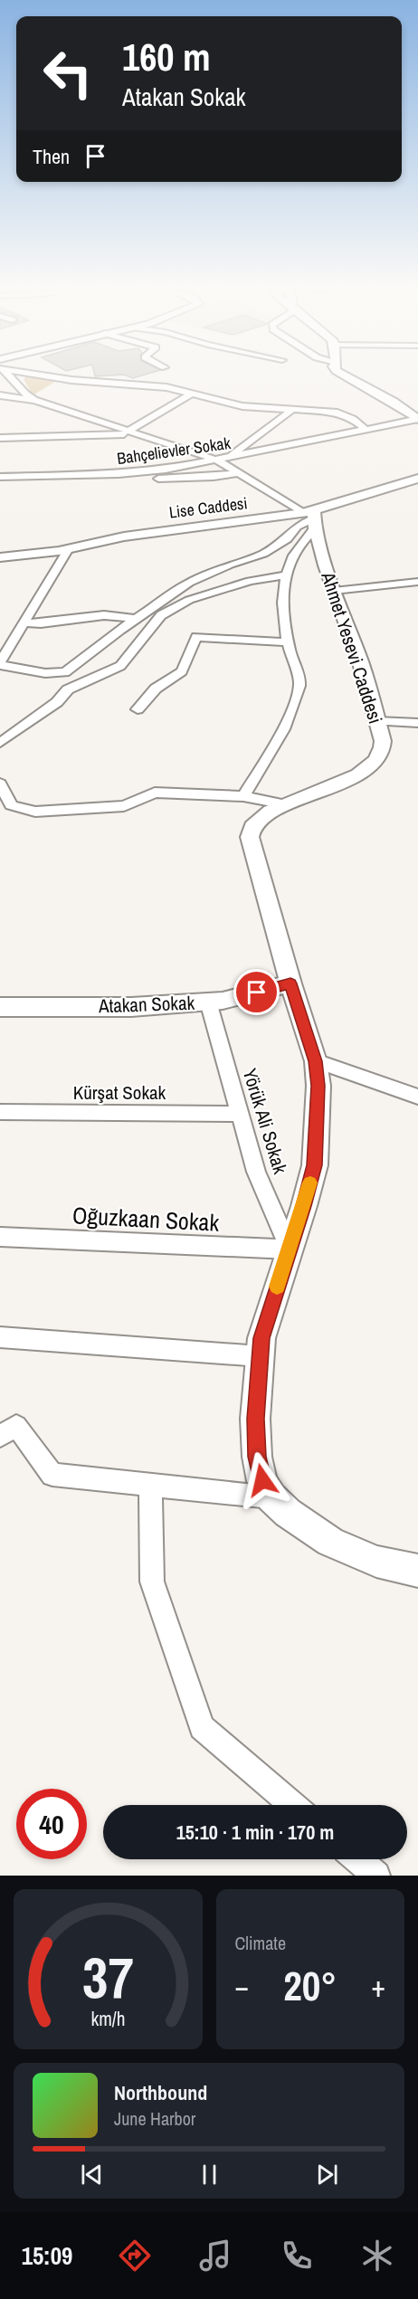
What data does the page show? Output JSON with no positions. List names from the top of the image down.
{
  "streets": {
    "street": [
      "Bahçelievler Sokak",
      "Lise Caddesi",
      "Ahmet Yesevi Caddesi",
      "Atakan Sokak",
      "Kürşat Sokak",
      "Yörük Ali Sokak",
      "Oğuzkaan Sokak"
    ]
  },
  "crossings": [
    ["Lise Caddesi", "Ahmet Yesevi Caddesi"],
    ["Ahmet Yesevi Caddesi", "Atakan Sokak"],
    ["Ahmet Yesevi Caddesi", "Yörük Ali Sokak"],
    ["Ahmet Yesevi Caddesi", "Oğuzkaan Sokak"],
    ["Atakan Sokak", "Yörük Ali Sokak"],
    ["Kürşat Sokak", "Yörük Ali Sokak"],
    ["Yörük Ali Sokak", "Oğuzkaan Sokak"]
  ],
  "page": {
    "turn": ["160 m", "Atakan Sokak"],
    "then": "Then",
    "limit": "40",
    "trip": "15:10 · 1 min · 170 m",
    "tile": "Climate",
    "heat": ["−", "20°", "+"],
    "song": ["Northbound", "June Harbor"],
    "tabs": "15:09",
    "gauge": ["37", "km/h"]
  }
}
